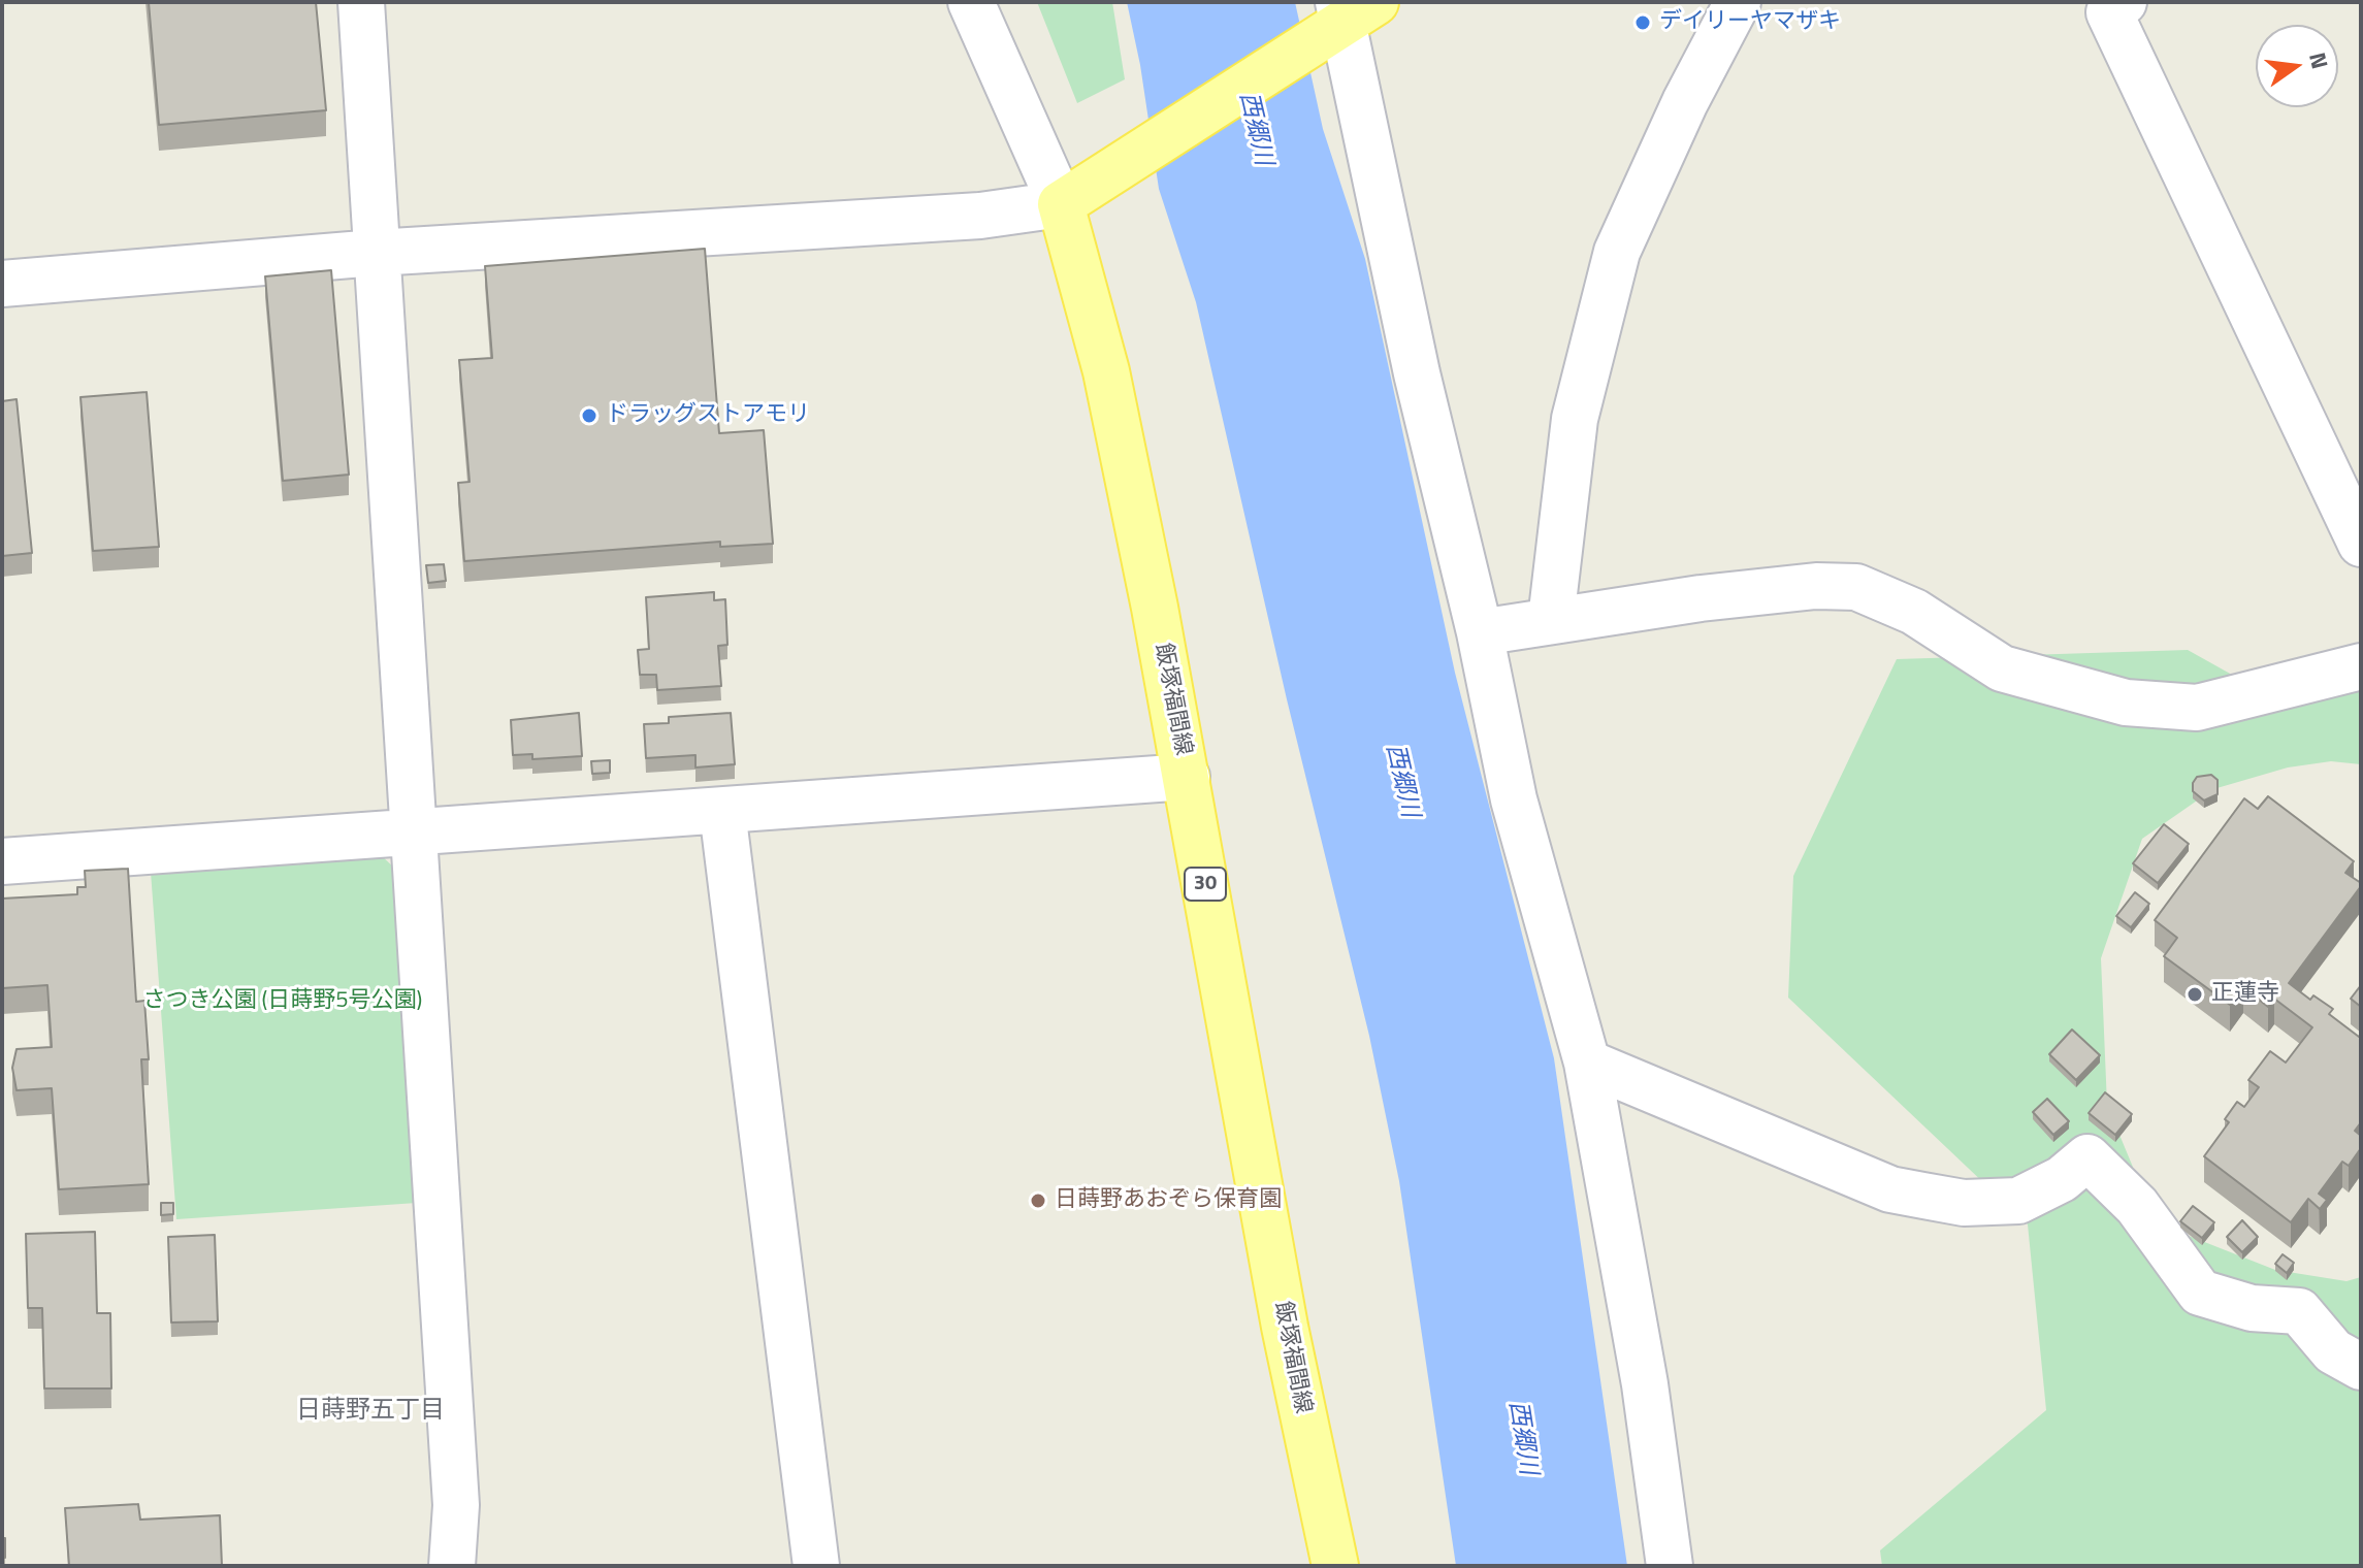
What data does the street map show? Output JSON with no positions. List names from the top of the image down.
{
  "streets": {
    "main road": ["飯塚福間線", "30"]
  },
  "districts": ["日蒔野五丁目"],
  "water": ["西郷川"],
  "parks": ["さつき公園 (日蒔野5号公園)"],
  "places": [
    "デイリーヤマザキ",
    "ドラッグストアモリ",
    "正蓮寺",
    "日蒔野あおぞら保育園"
  ],
  "north": "right"
}
